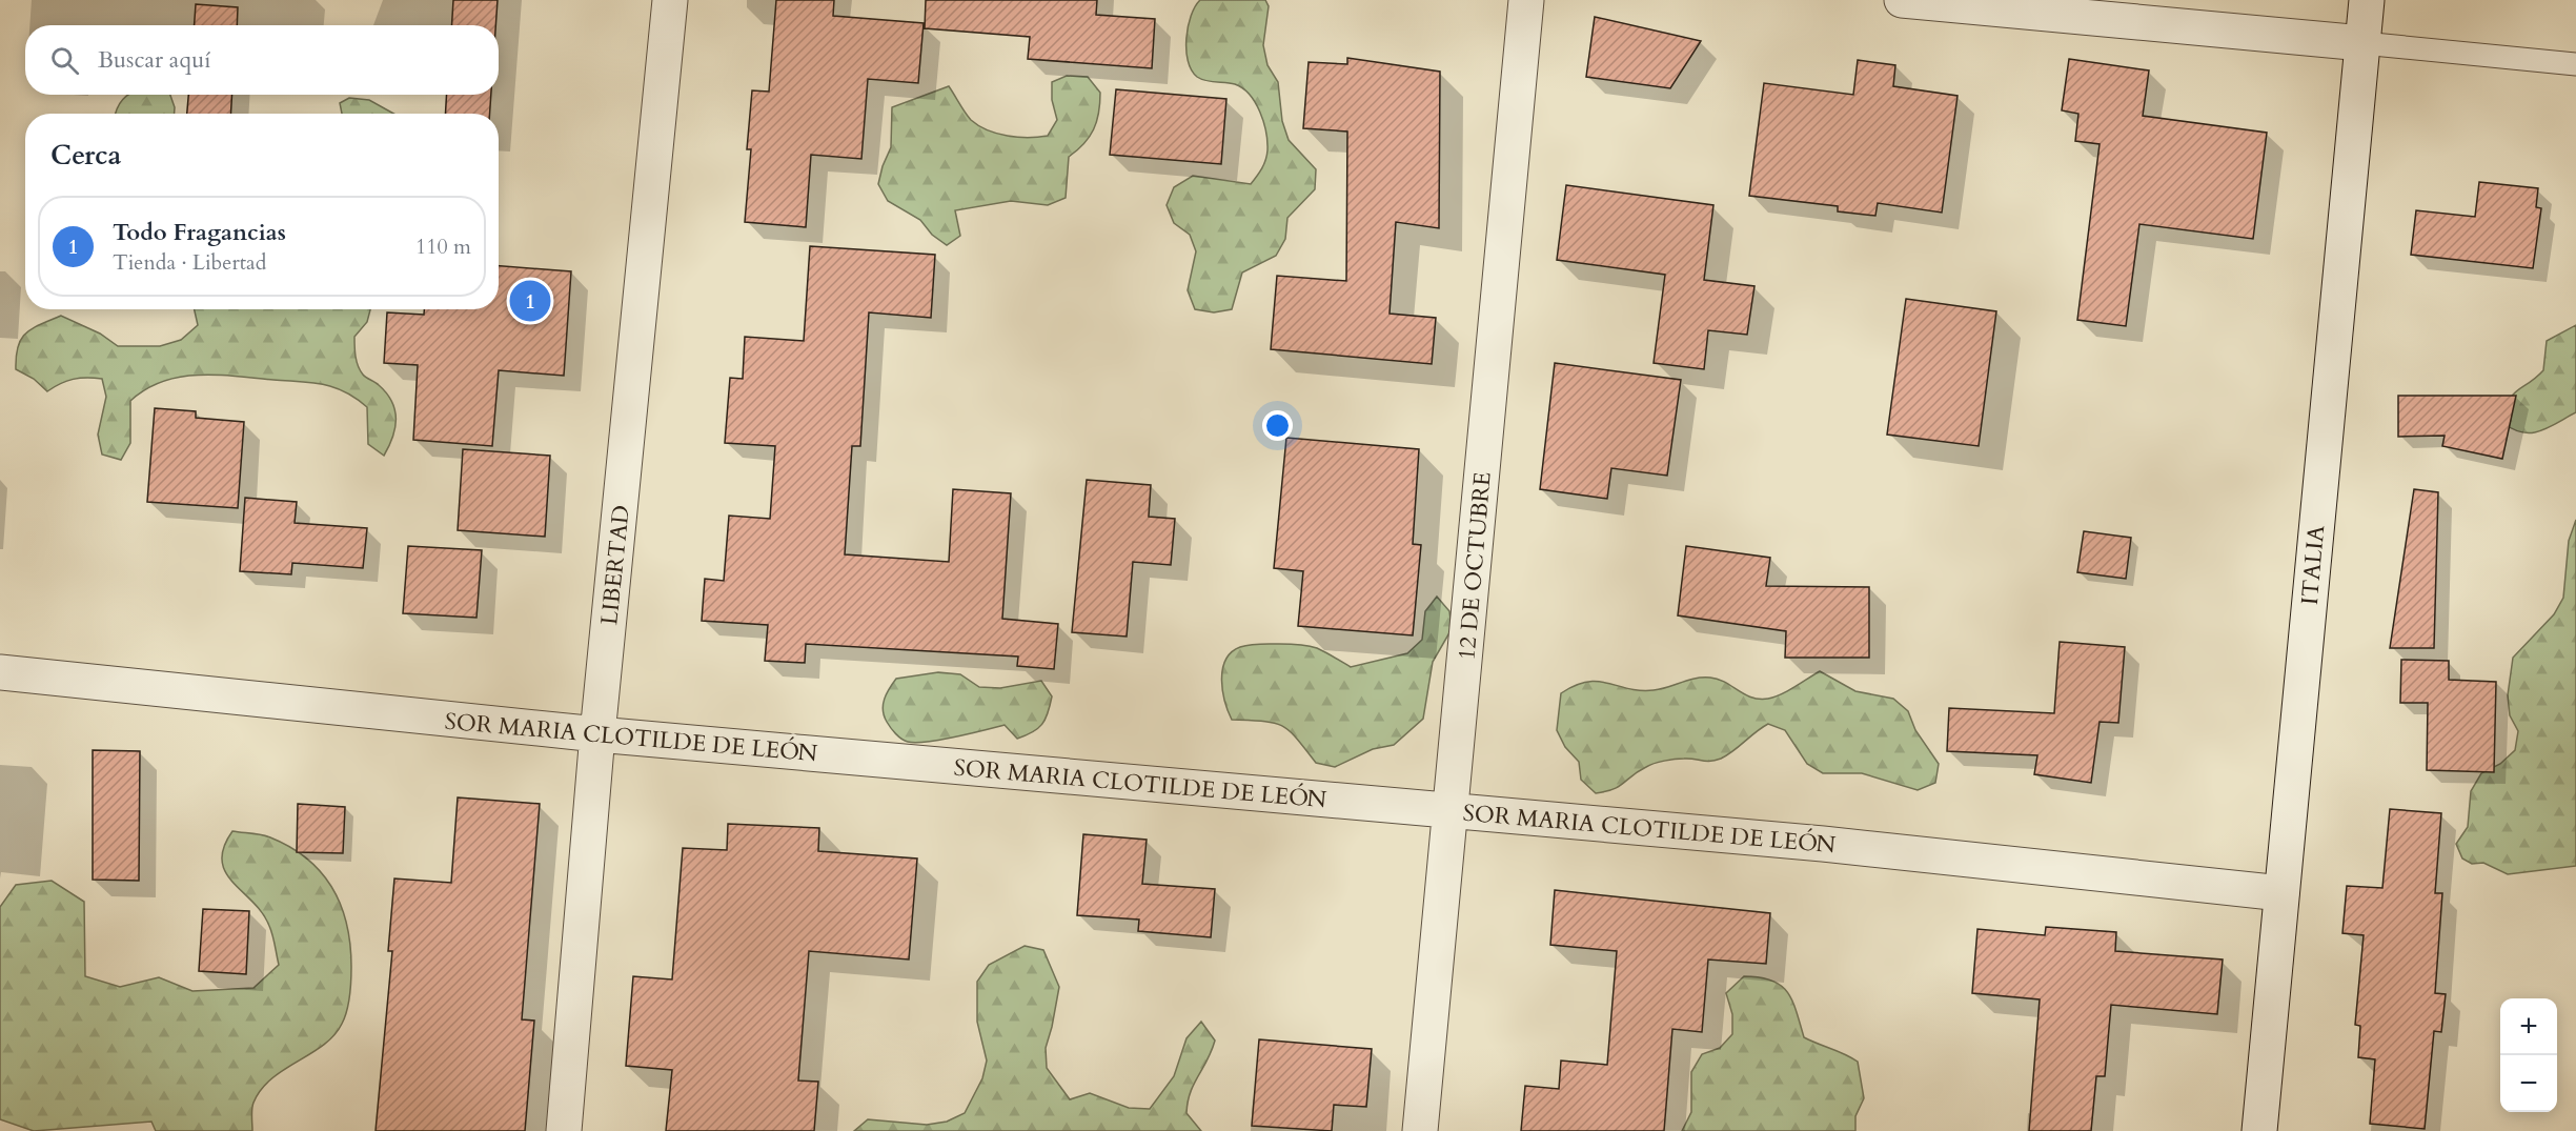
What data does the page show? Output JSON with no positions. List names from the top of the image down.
{
  "streets": {
    "street": [
      "LIBERTAD",
      "ITALIA",
      "12 DE OCTUBRE",
      "SOR MARIA CLOTILDE DE LEÓN"
    ]
  },
  "crossings": [
    ["LIBERTAD", "SOR MARIA CLOTILDE DE LEÓN"],
    ["ITALIA", "SOR MARIA CLOTILDE DE LEÓN"],
    ["12 DE OCTUBRE", "SOR MARIA CLOTILDE DE LEÓN"]
  ],
  "page": {
    "search": "Buscar aquí",
    "heading": "Cerca",
    "list": [
      {
        "mark": "1",
        "name": "Todo Fragancias",
        "note": "Tienda · Libertad",
        "value": "110 m"
      }
    ],
    "pins": "1",
    "map_buttons": ["+", "−"]
  }
}
